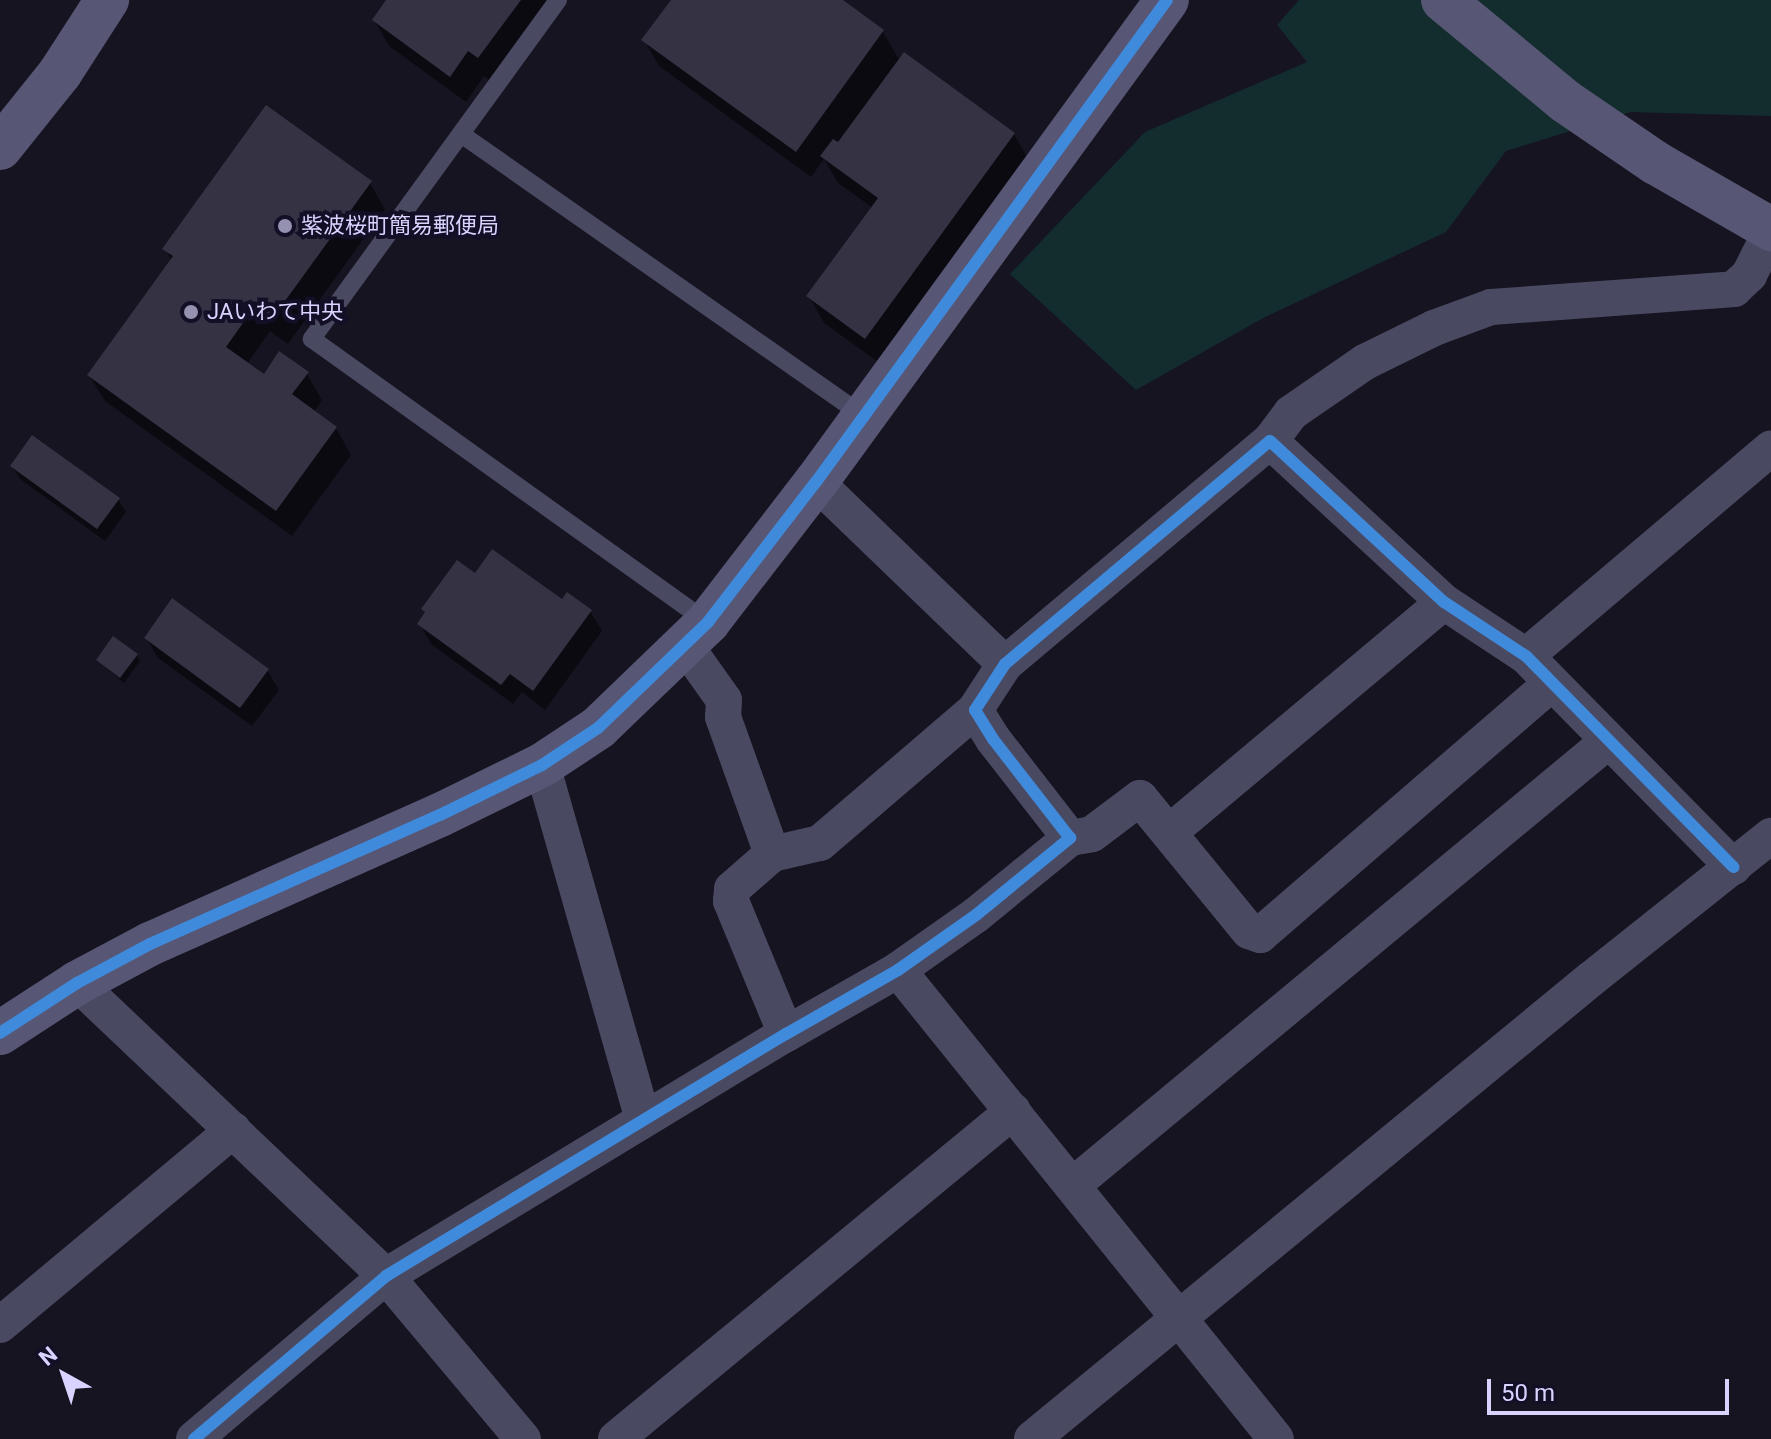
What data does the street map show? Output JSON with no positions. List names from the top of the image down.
{
  "places": ["紫波桜町簡易郵便局", "JAいわて中央"],
  "scale_bar": "50 m",
  "north": "top left"
}
